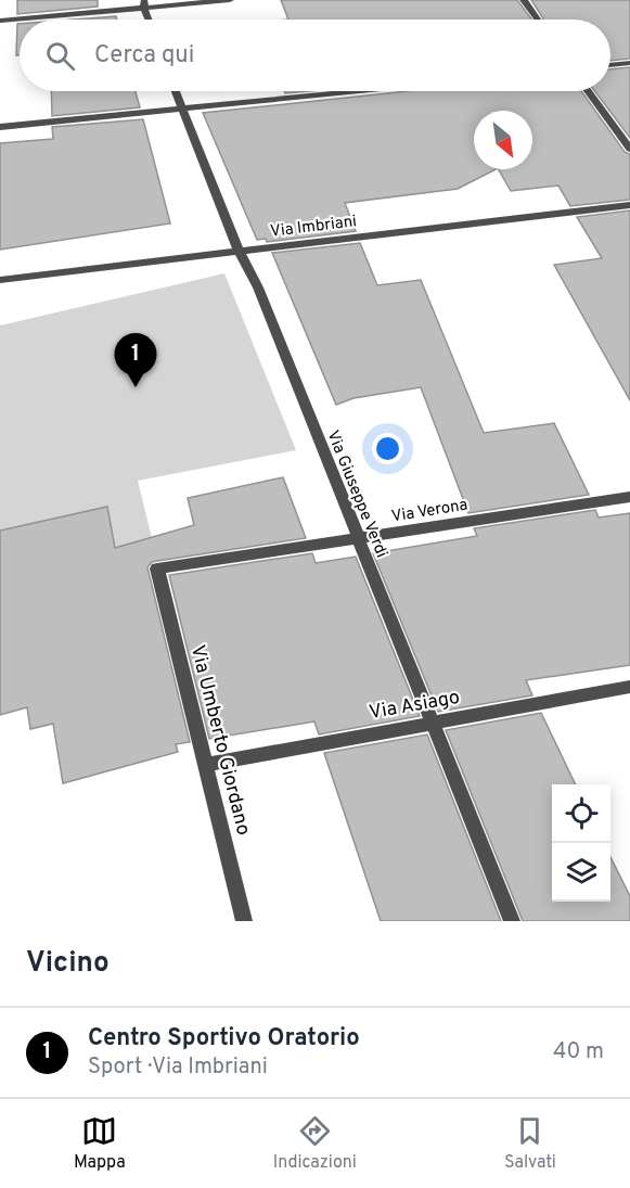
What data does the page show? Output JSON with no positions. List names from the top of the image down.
{
  "streets": {
    "street": [
      "Via Imbriani",
      "Via Giuseppe Verdi",
      "Via Verona",
      "Via Asiago",
      "Via Umberto Giordano"
    ]
  },
  "crossings": [
    ["Via Imbriani", "Via Giuseppe Verdi"],
    ["Via Giuseppe Verdi", "Via Verona"],
    ["Via Giuseppe Verdi", "Via Asiago"],
    ["Via Verona", "Via Umberto Giordano"],
    ["Via Asiago", "Via Umberto Giordano"]
  ],
  "north": "bottom right",
  "page": {
    "search": "Cerca qui",
    "pins": "1",
    "heading": "Vicino",
    "list": [
      {
        "mark": "1",
        "name": "Centro Sportivo Oratorio",
        "note": "Sport · Via Imbriani",
        "value": "40 m"
      }
    ],
    "nav": ["Mappa", "Indicazioni", "Salvati"]
  }
}
